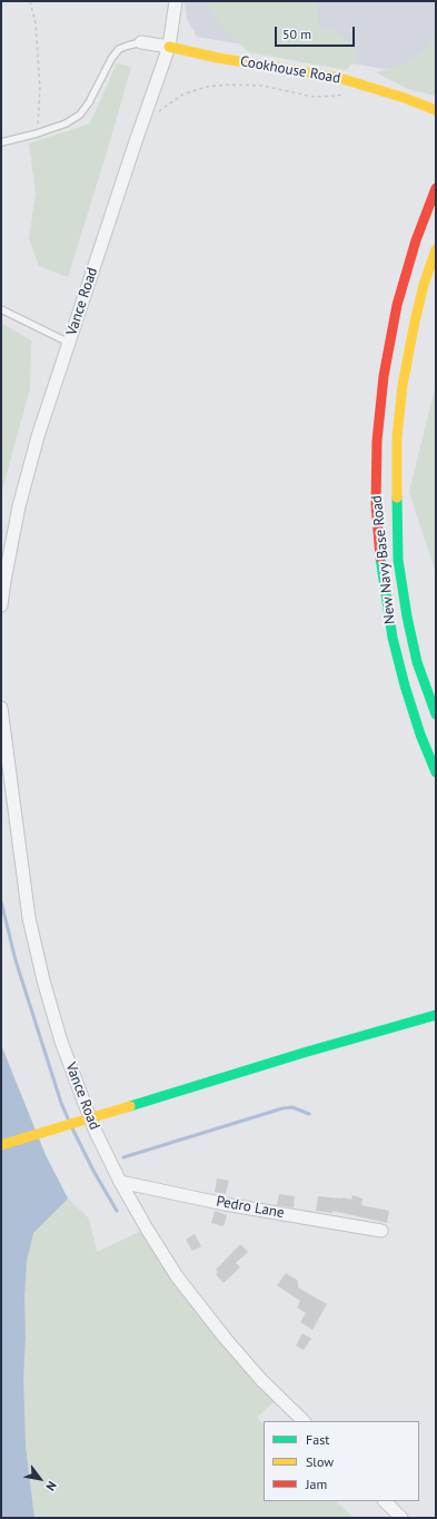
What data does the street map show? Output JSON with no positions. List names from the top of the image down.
{
  "streets": {
    "main road": ["Cookhouse Road", "New Navy Base Road"],
    "street": ["Vance Road", "Pedro Lane"]
  },
  "crossings": [
    ["Cookhouse Road", "Vance Road"],
    ["Vance Road", "Pedro Lane"]
  ],
  "legend": ["Fast", "Slow", "Jam"],
  "scale_bar": "50 m",
  "north": "bottom right"
}
